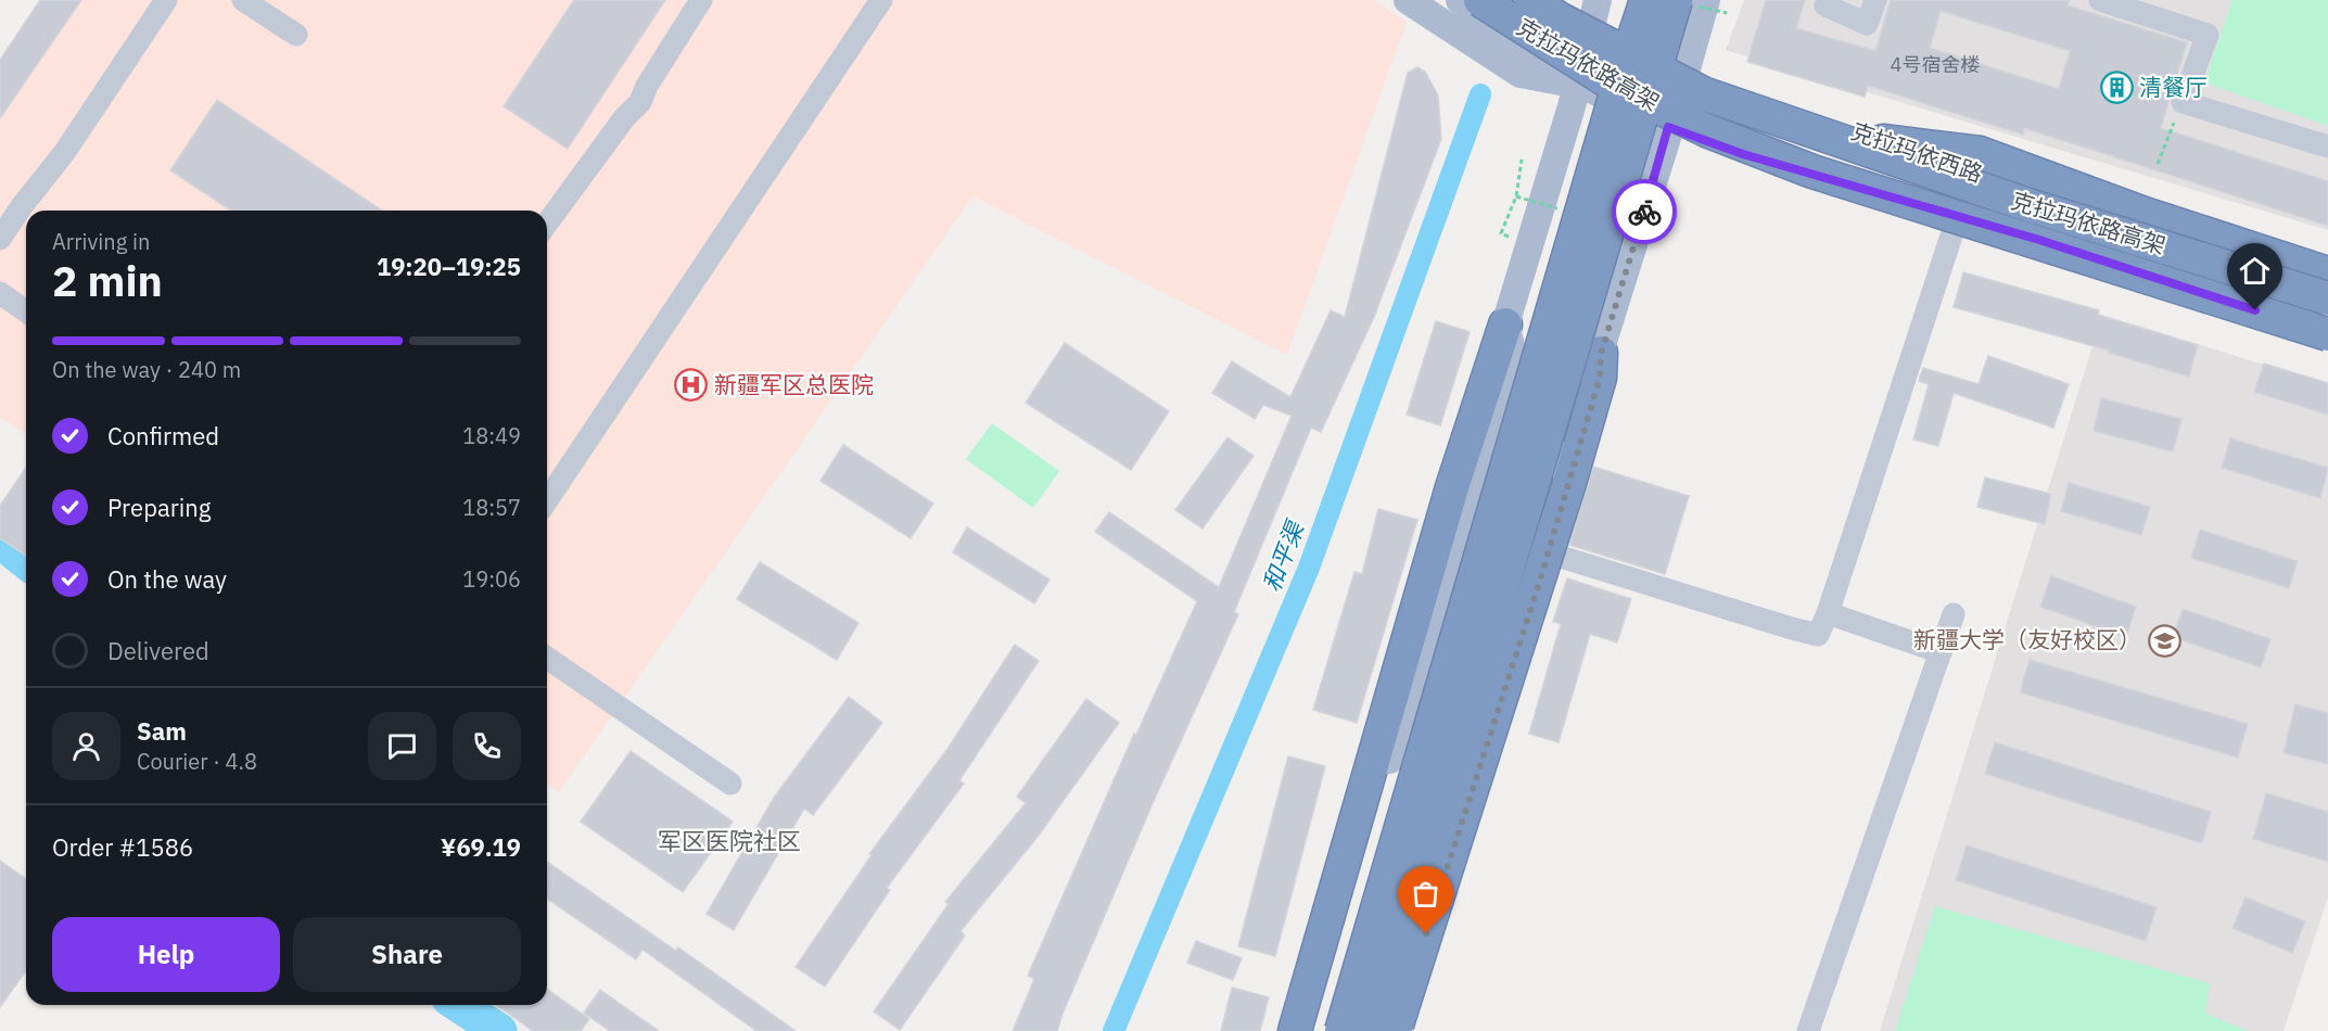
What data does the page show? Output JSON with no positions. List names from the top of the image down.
{
  "streets": {
    "highway": ["克拉玛依路高架"],
    "main road": ["克拉玛依西路"]
  },
  "crossings": [
    ["克拉玛依路高架", "克拉玛依西路"]
  ],
  "districts": ["军区医院社区"],
  "water": ["和平渠"],
  "places": {
    "building": ["清餐厅"],
    "hospital": ["新疆军区总医院"],
    "school or university": ["新疆大学（友好校区）"]
  },
  "house_numbers": ["4号宿舍楼"],
  "page": {
    "heading": ["2 min", "Arriving in", "19:20–19:25"],
    "panel": [
      "Sam",
      "Courier · 4.8",
      "Order #1586",
      "¥69.19"
    ],
    "bar": "On the way · 240 m",
    "list": [
      ["Confirmed", "18:49"],
      ["Preparing", "18:57"],
      ["On the way", "19:06"],
      "Delivered"
    ],
    "buttons": ["Help", "Share"]
  }
}
